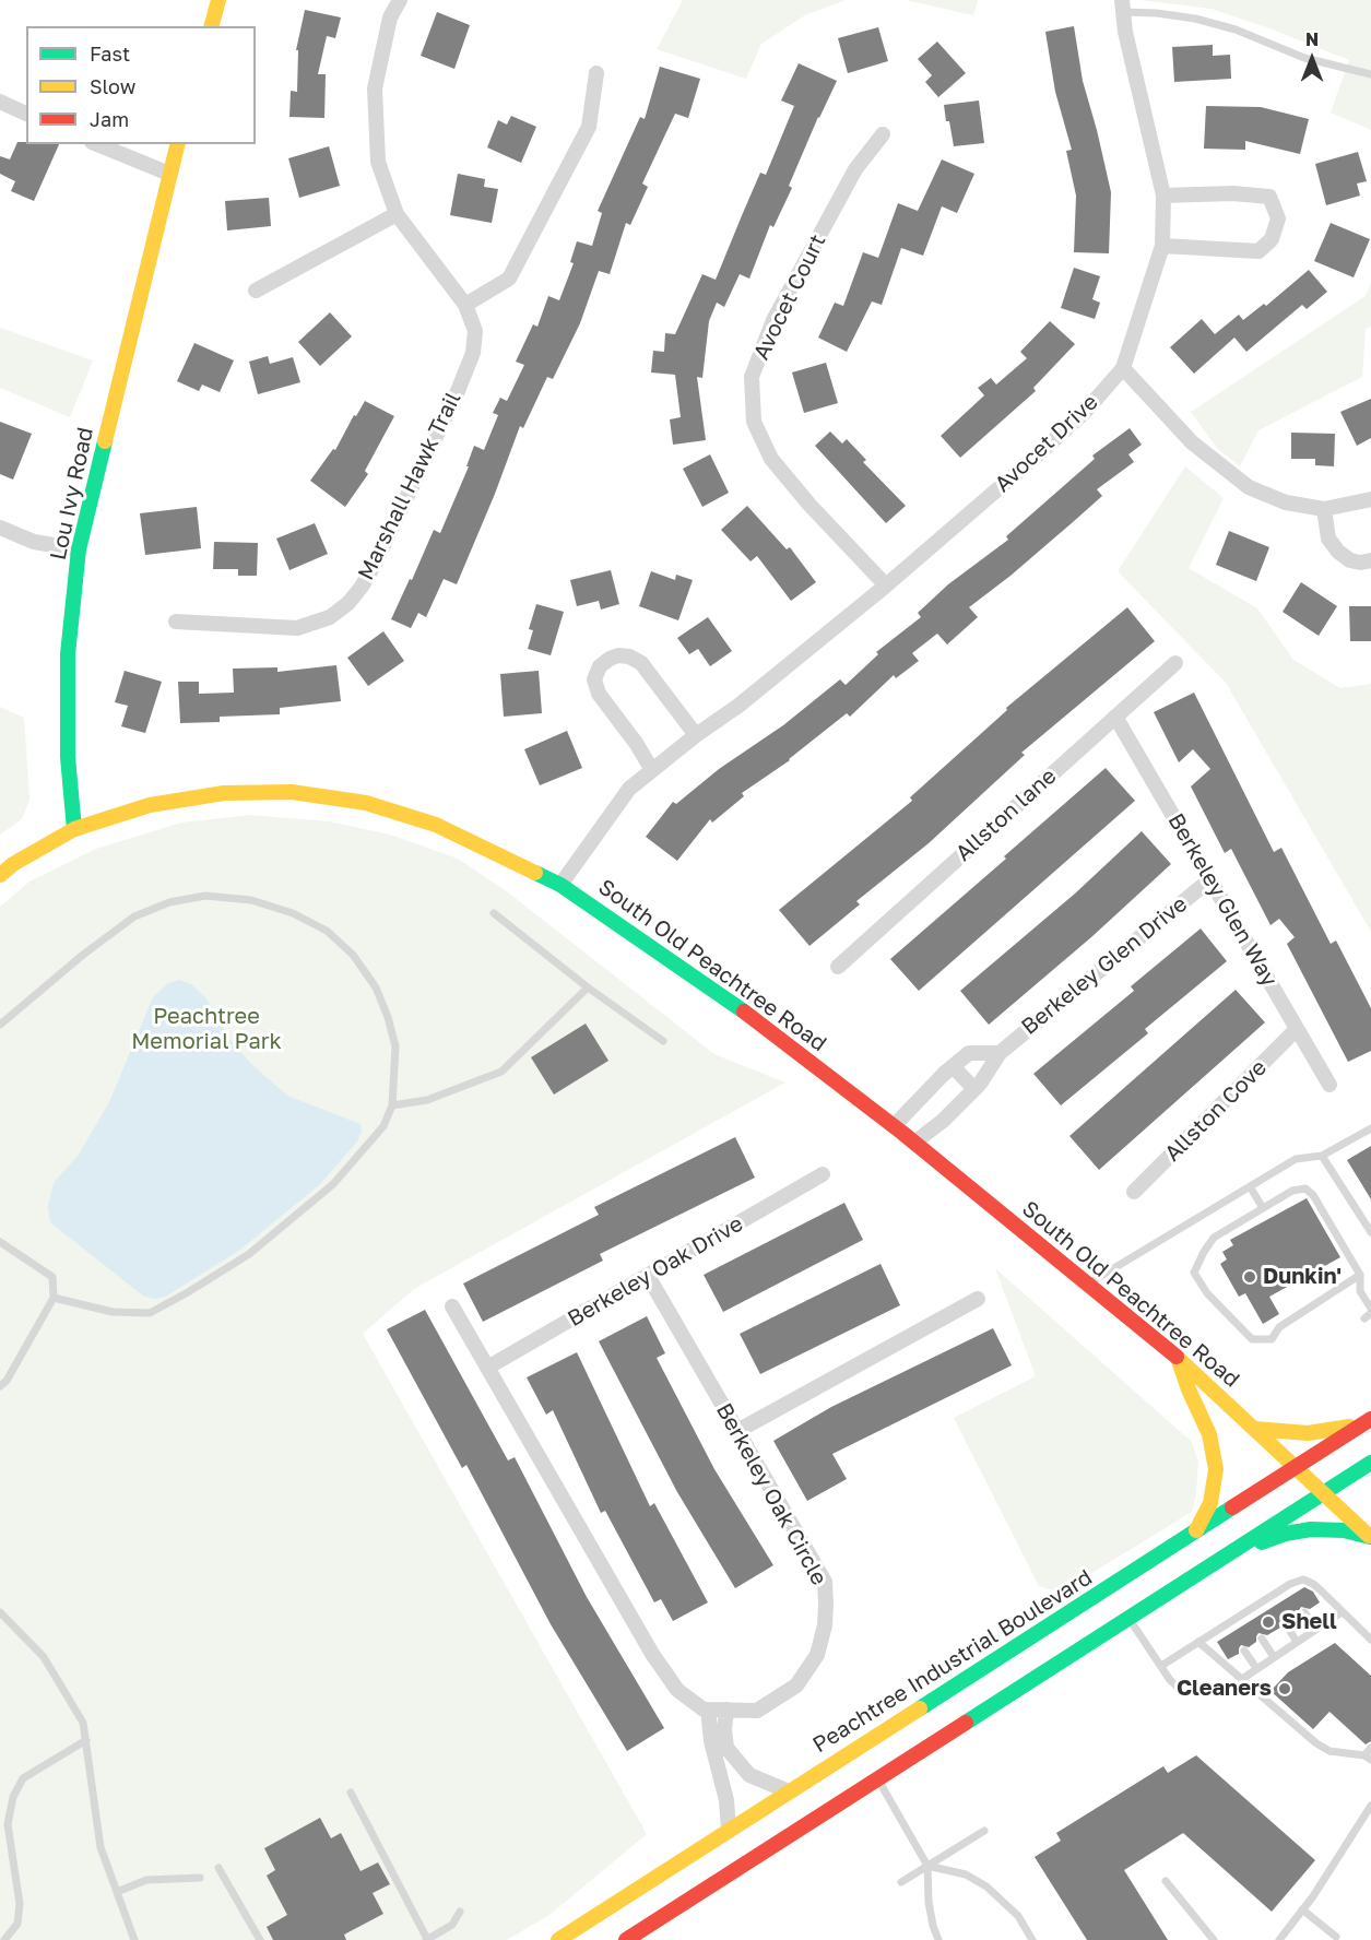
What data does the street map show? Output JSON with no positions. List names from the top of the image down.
{
  "streets": {
    "main road": ["Lou Ivy Road", "South Old Peachtree Road", "Peachtree Industrial Boulevard"],
    "street": [
      "Avocet Court",
      "Avocet Drive",
      "Marshall Hawk Trail",
      "Allston lane",
      "Berkeley Glen Way",
      "Berkeley Glen Drive",
      "Allston Cove",
      "Berkeley Oak Drive",
      "Berkeley Oak Circle"
    ]
  },
  "crossings": [
    ["Avocet Court", "Avocet Drive"],
    ["Avocet Drive", "South Old Peachtree Road"],
    ["Lou Ivy Road", "South Old Peachtree Road"],
    ["Allston lane", "Berkeley Glen Way"],
    ["Berkeley Glen Way", "Berkeley Glen Drive"],
    ["Berkeley Glen Way", "Allston Cove"],
    ["South Old Peachtree Road", "Berkeley Glen Drive"],
    ["South Old Peachtree Road", "Peachtree Industrial Boulevard"],
    ["Berkeley Oak Drive", "Berkeley Oak Circle"]
  ],
  "parks": ["Peachtree Memorial Park"],
  "places": ["Dunkin'", "Shell", "Cleaners"],
  "legend": ["Fast", "Slow", "Jam"],
  "north": "top"
}
